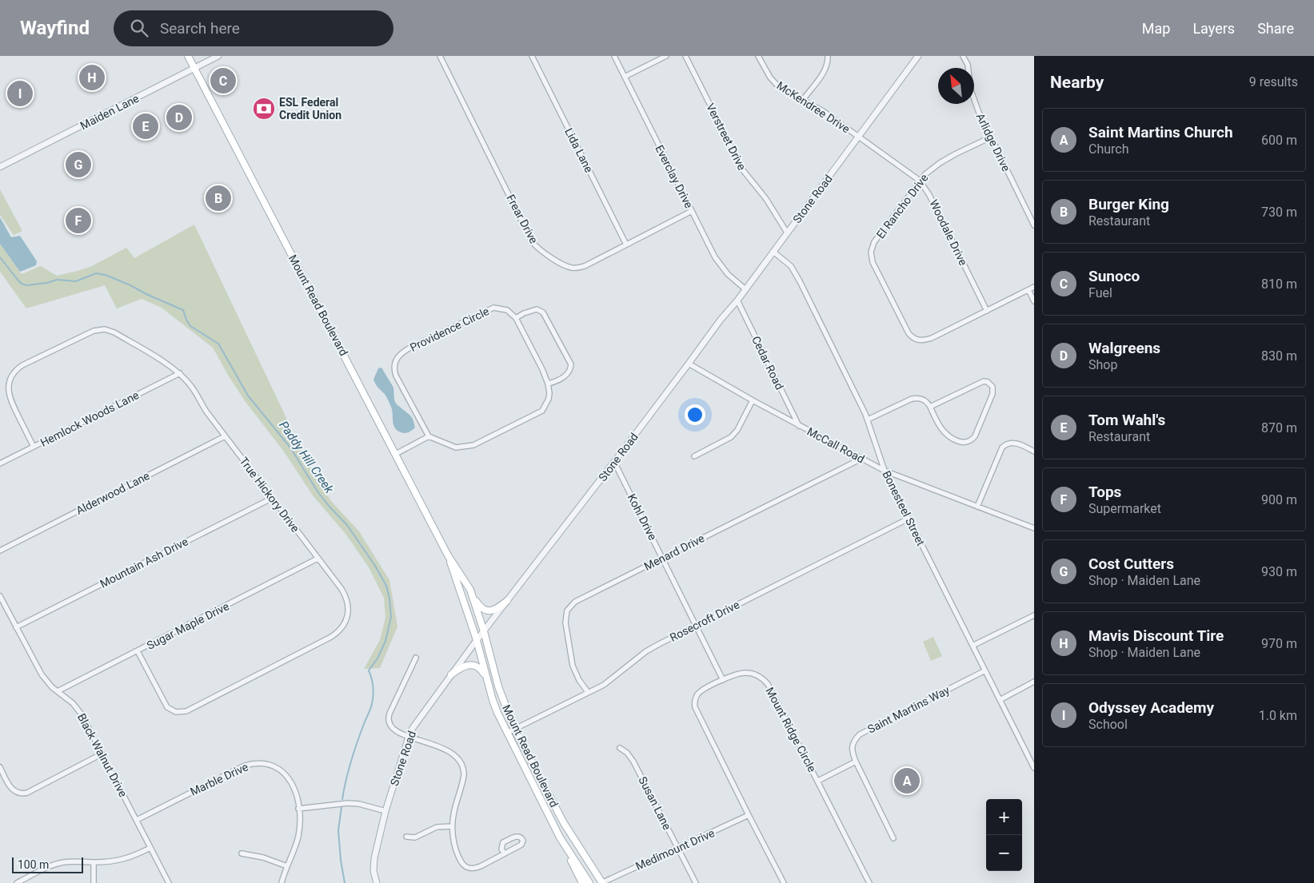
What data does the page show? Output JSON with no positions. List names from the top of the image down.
{
  "streets": {
    "main road": ["Mount Read Boulevard"],
    "street": [
      "McKendree Drive",
      "Maiden Lane",
      "Verstreet Drive",
      "Arlidge Drive",
      "Lida Lane",
      "Everclay Drive",
      "Stone Road",
      "El Rancho Drive",
      "Frear Drive",
      "Woodale Drive",
      "Providence Circle",
      "Cedar Road",
      "Hemlock Woods Lane",
      "McCall Road",
      "Alderwood Lane",
      "True Hickory Drive",
      "Bonesteel Street",
      "Kohl Drive",
      "Menard Drive",
      "Mountain Ash Drive",
      "Rosecroft Drive",
      "Sugar Maple Drive",
      "Saint Martins Way",
      "Mount Ridge Circle",
      "Black Walnut Drive",
      "Marble Drive",
      "Susan Lane",
      "Medimount Drive"
    ]
  },
  "crossings": [
    ["McKendree Drive", "Stone Road"],
    ["McKendree Drive", "Woodale Drive"],
    ["Maiden Lane", "Mount Read Boulevard"],
    ["Verstreet Drive", "Stone Road"],
    ["Arlidge Drive", "El Rancho Drive"],
    ["Lida Lane", "Frear Drive"],
    ["Everclay Drive", "Stone Road"],
    ["Everclay Drive", "Frear Drive"],
    ["Stone Road", "Woodale Drive"],
    ["Stone Road", "Mount Read Boulevard"],
    ["Stone Road", "Cedar Road"],
    ["Stone Road", "McCall Road"],
    ["Stone Road", "Bonesteel Street"],
    ["Stone Road", "Kohl Drive"],
    ["El Rancho Drive", "Woodale Drive"],
    ["Mount Read Boulevard", "Rosecroft Drive"],
    ["Mount Read Boulevard", "Medimount Drive"],
    ["Cedar Road", "McCall Road"],
    ["Hemlock Woods Lane", "True Hickory Drive"],
    ["McCall Road", "Bonesteel Street"],
    ["McCall Road", "Menard Drive"],
    ["Alderwood Lane", "True Hickory Drive"],
    ["True Hickory Drive", "Mountain Ash Drive"],
    ["True Hickory Drive", "Sugar Maple Drive"],
    ["Bonesteel Street", "Rosecroft Drive"],
    ["Bonesteel Street", "Saint Martins Way"],
    ["Kohl Drive", "Menard Drive"],
    ["Kohl Drive", "Rosecroft Drive"],
    ["Kohl Drive", "Mount Ridge Circle"],
    ["Menard Drive", "Rosecroft Drive"],
    ["Mountain Ash Drive", "Black Walnut Drive"],
    ["Sugar Maple Drive", "Black Walnut Drive"],
    ["Mount Ridge Circle", "Medimount Drive"],
    ["Black Walnut Drive", "Marble Drive"],
    ["Susan Lane", "Medimount Drive"]
  ],
  "water": ["Paddy Hill Creek"],
  "places": {
    "bank": ["ESL Federal Credit Union"]
  },
  "scale_bar": "100 m",
  "north": "top left",
  "page": {
    "header": "Wayfind",
    "search": "Search here",
    "nav": ["Map", "Layers", "Share"],
    "heading": ["Nearby", "9 results"],
    "pins": [
      "H",
      "C",
      "I",
      "D",
      "E",
      "G",
      "B",
      "F",
      "A"
    ],
    "list": [
      {
        "mark": "A",
        "name": "Saint Martins Church",
        "note": "Church",
        "value": "600 m"
      },
      {
        "mark": "B",
        "name": "Burger King",
        "note": "Restaurant",
        "value": "730 m"
      },
      {
        "mark": "C",
        "name": "Sunoco",
        "note": "Fuel",
        "value": "810 m"
      },
      {
        "mark": "D",
        "name": "Walgreens",
        "note": "Shop",
        "value": "830 m"
      },
      {
        "mark": "E",
        "name": "Tom Wahl's",
        "note": "Restaurant",
        "value": "870 m"
      },
      {
        "mark": "F",
        "name": "Tops",
        "note": "Supermarket",
        "value": "900 m"
      },
      {
        "mark": "G",
        "name": "Cost Cutters",
        "note": "Shop · Maiden Lane",
        "value": "930 m"
      },
      {
        "mark": "H",
        "name": "Mavis Discount Tire",
        "note": "Shop · Maiden Lane",
        "value": "970 m"
      },
      {
        "mark": "I",
        "name": "Odyssey Academy",
        "note": "School",
        "value": "1.0 km"
      }
    ],
    "map_buttons": ["+", "−"],
    "scale": "100 m"
  }
}
